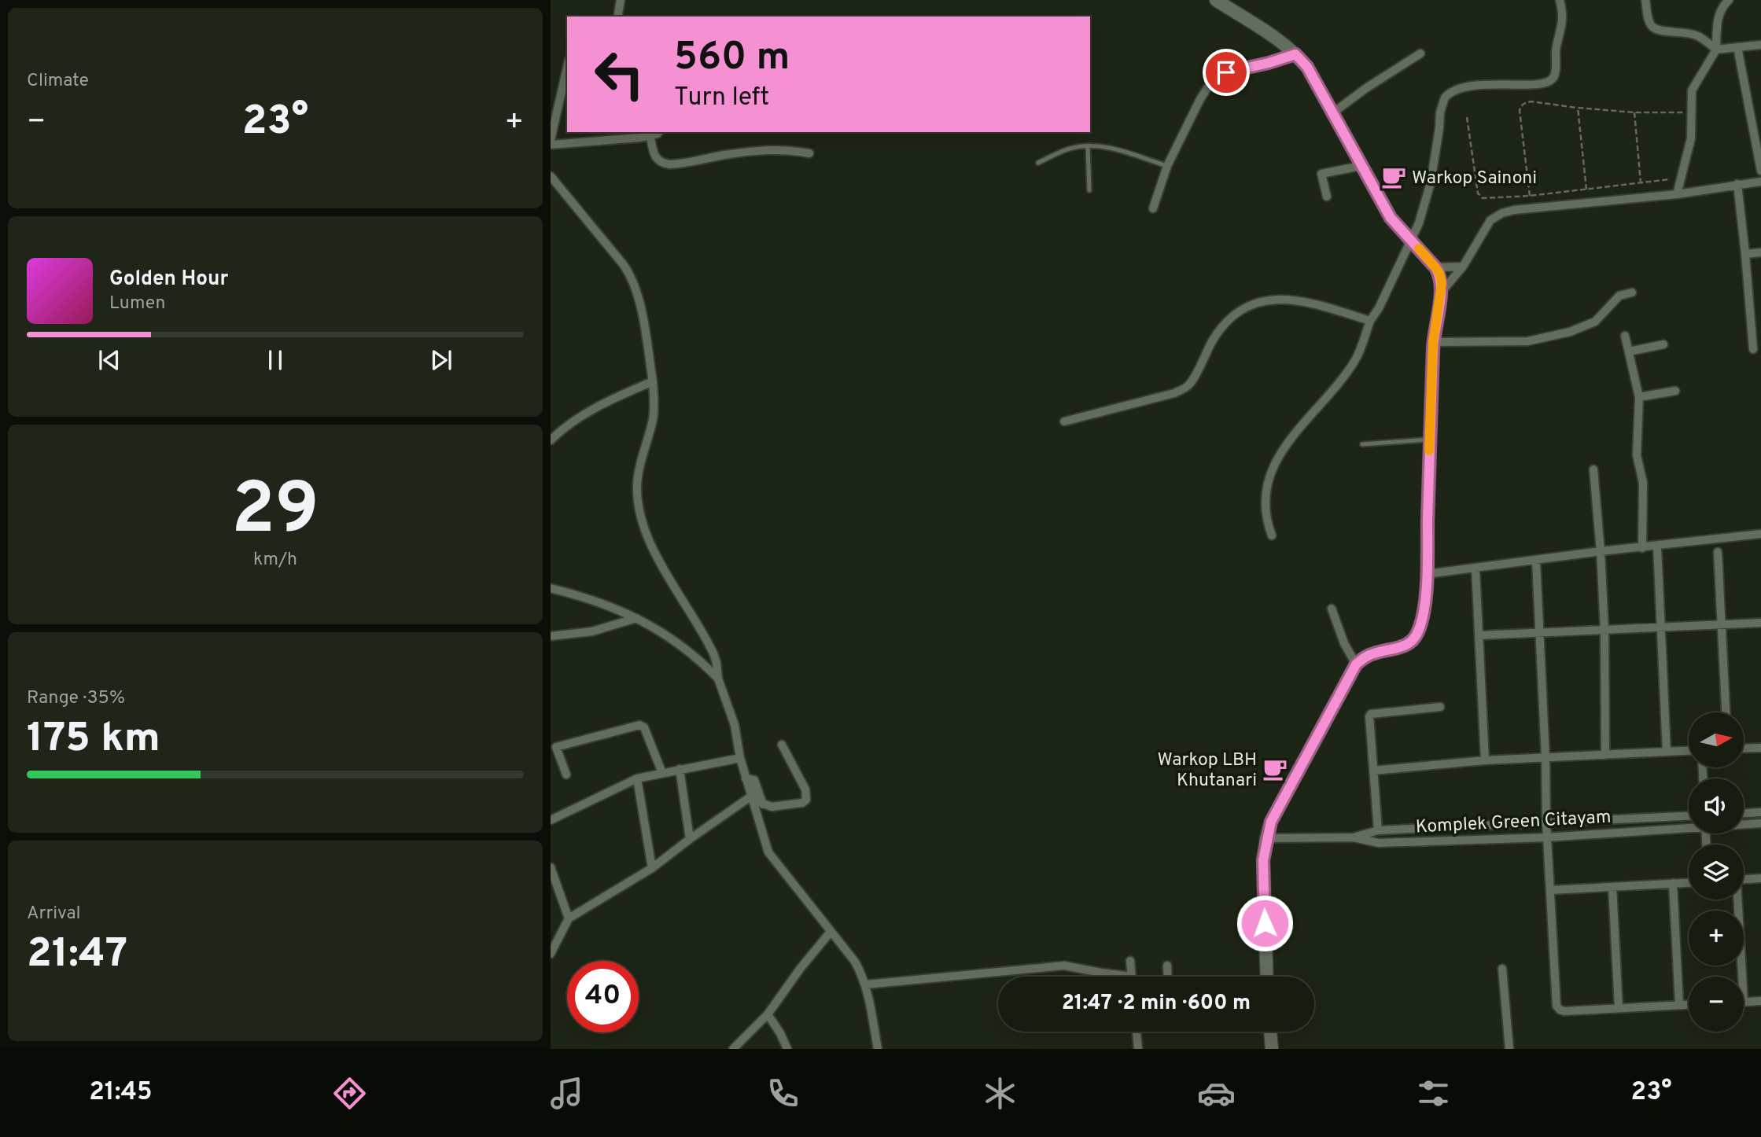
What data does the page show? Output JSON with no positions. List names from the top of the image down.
{
  "streets": {
    "street": ["Komplek Green Citayam"]
  },
  "places": {
    "cafe": ["Warkop Sainoni", "Warkop LBH Khutanari"]
  },
  "north": "right",
  "page": {
    "tile": [
      "Climate",
      ["29", "km/h"],
      ["Range · 35%", "175 km"],
      ["Arrival", "21:47"]
    ],
    "turn": ["560 m", "Turn left"],
    "heat": ["−", "23°", "+"],
    "song": ["Golden Hour", "Lumen"],
    "map_buttons": ["+", "−"],
    "limit": "40",
    "trip": "21:47 · 2 min · 600 m",
    "tabs": ["21:45", "23°"]
  }
}
